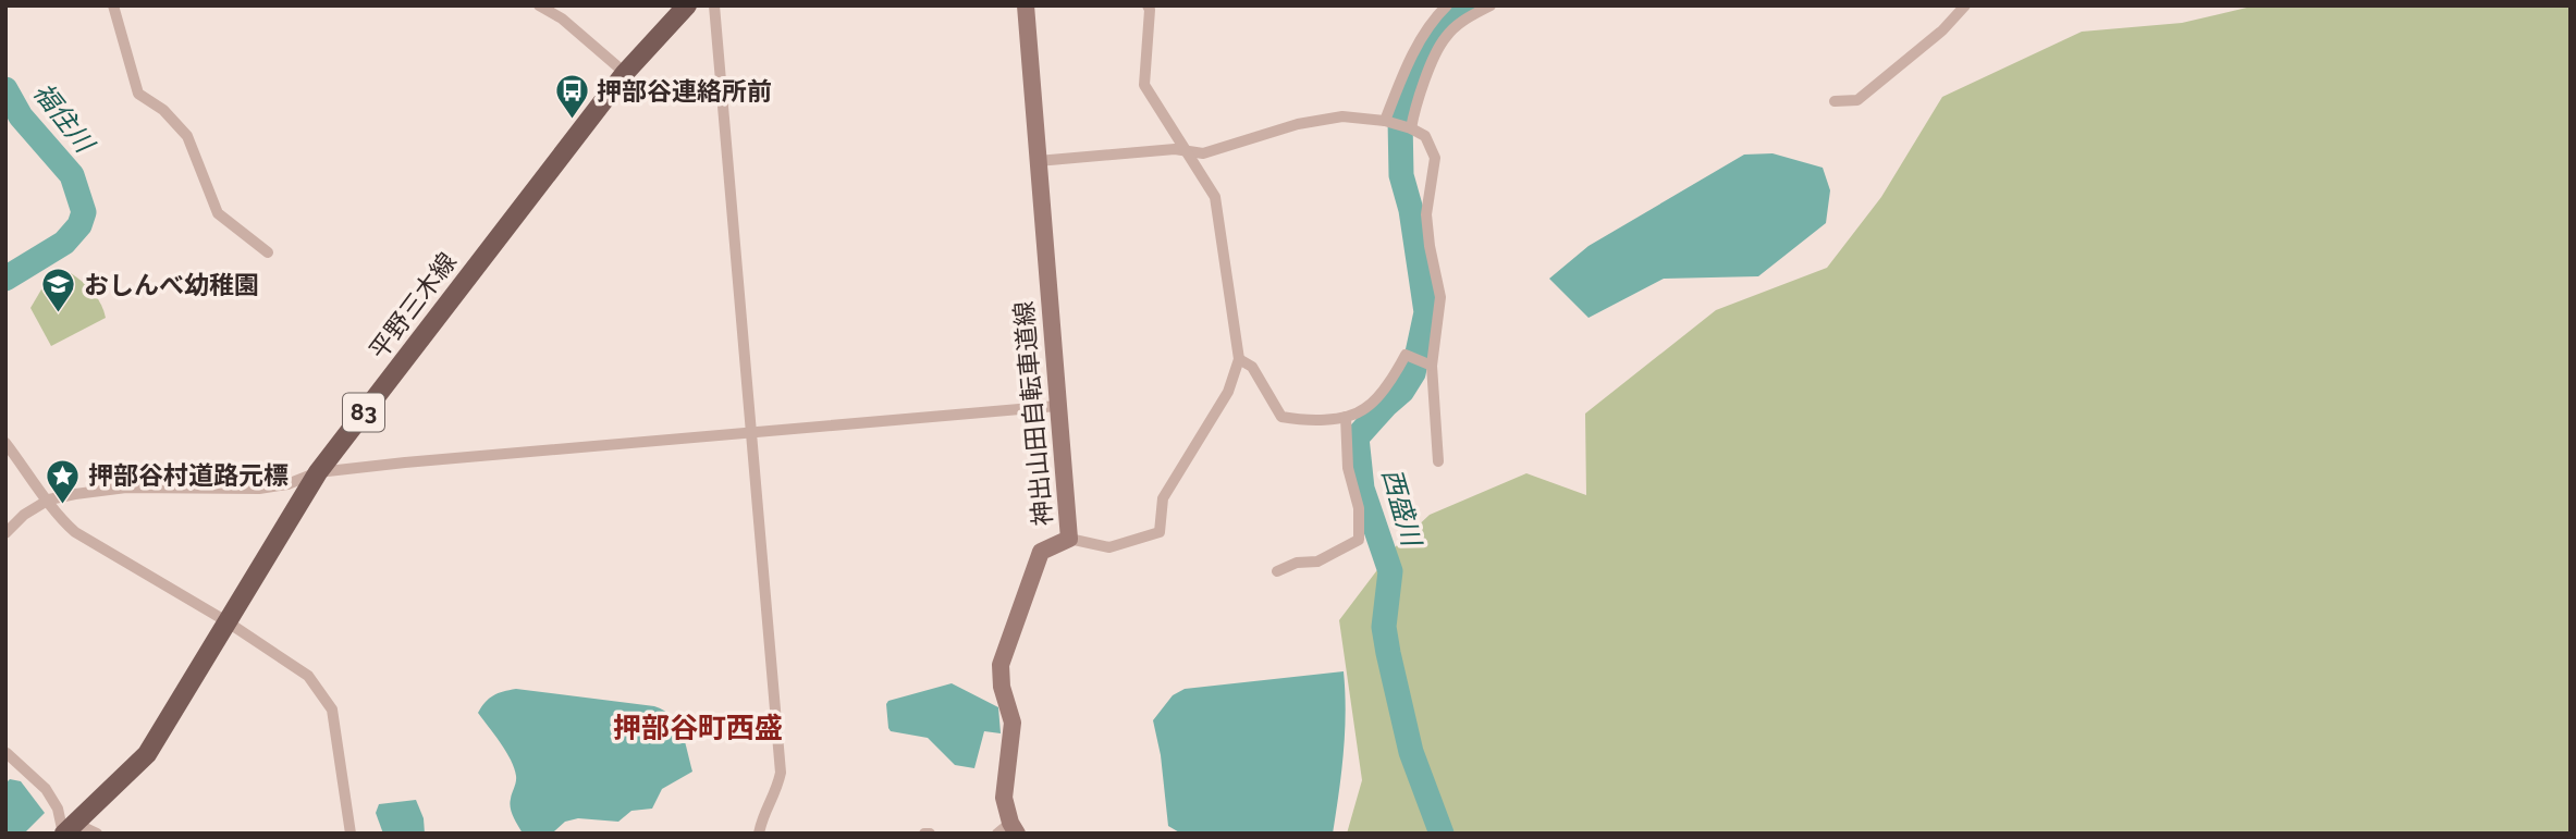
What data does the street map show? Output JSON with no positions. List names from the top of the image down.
{
  "streets": {
    "main road": ["平野三木線", "83", "神出山田自転車道線"]
  },
  "districts": ["押部谷町西盛"],
  "water": ["福住川", "西盛川"],
  "places": {
    "bus stop": ["押部谷連絡所前"],
    "school or university": ["おしんべ幼稚園"],
    "place": ["押部谷村道路元標"]
  }
}
